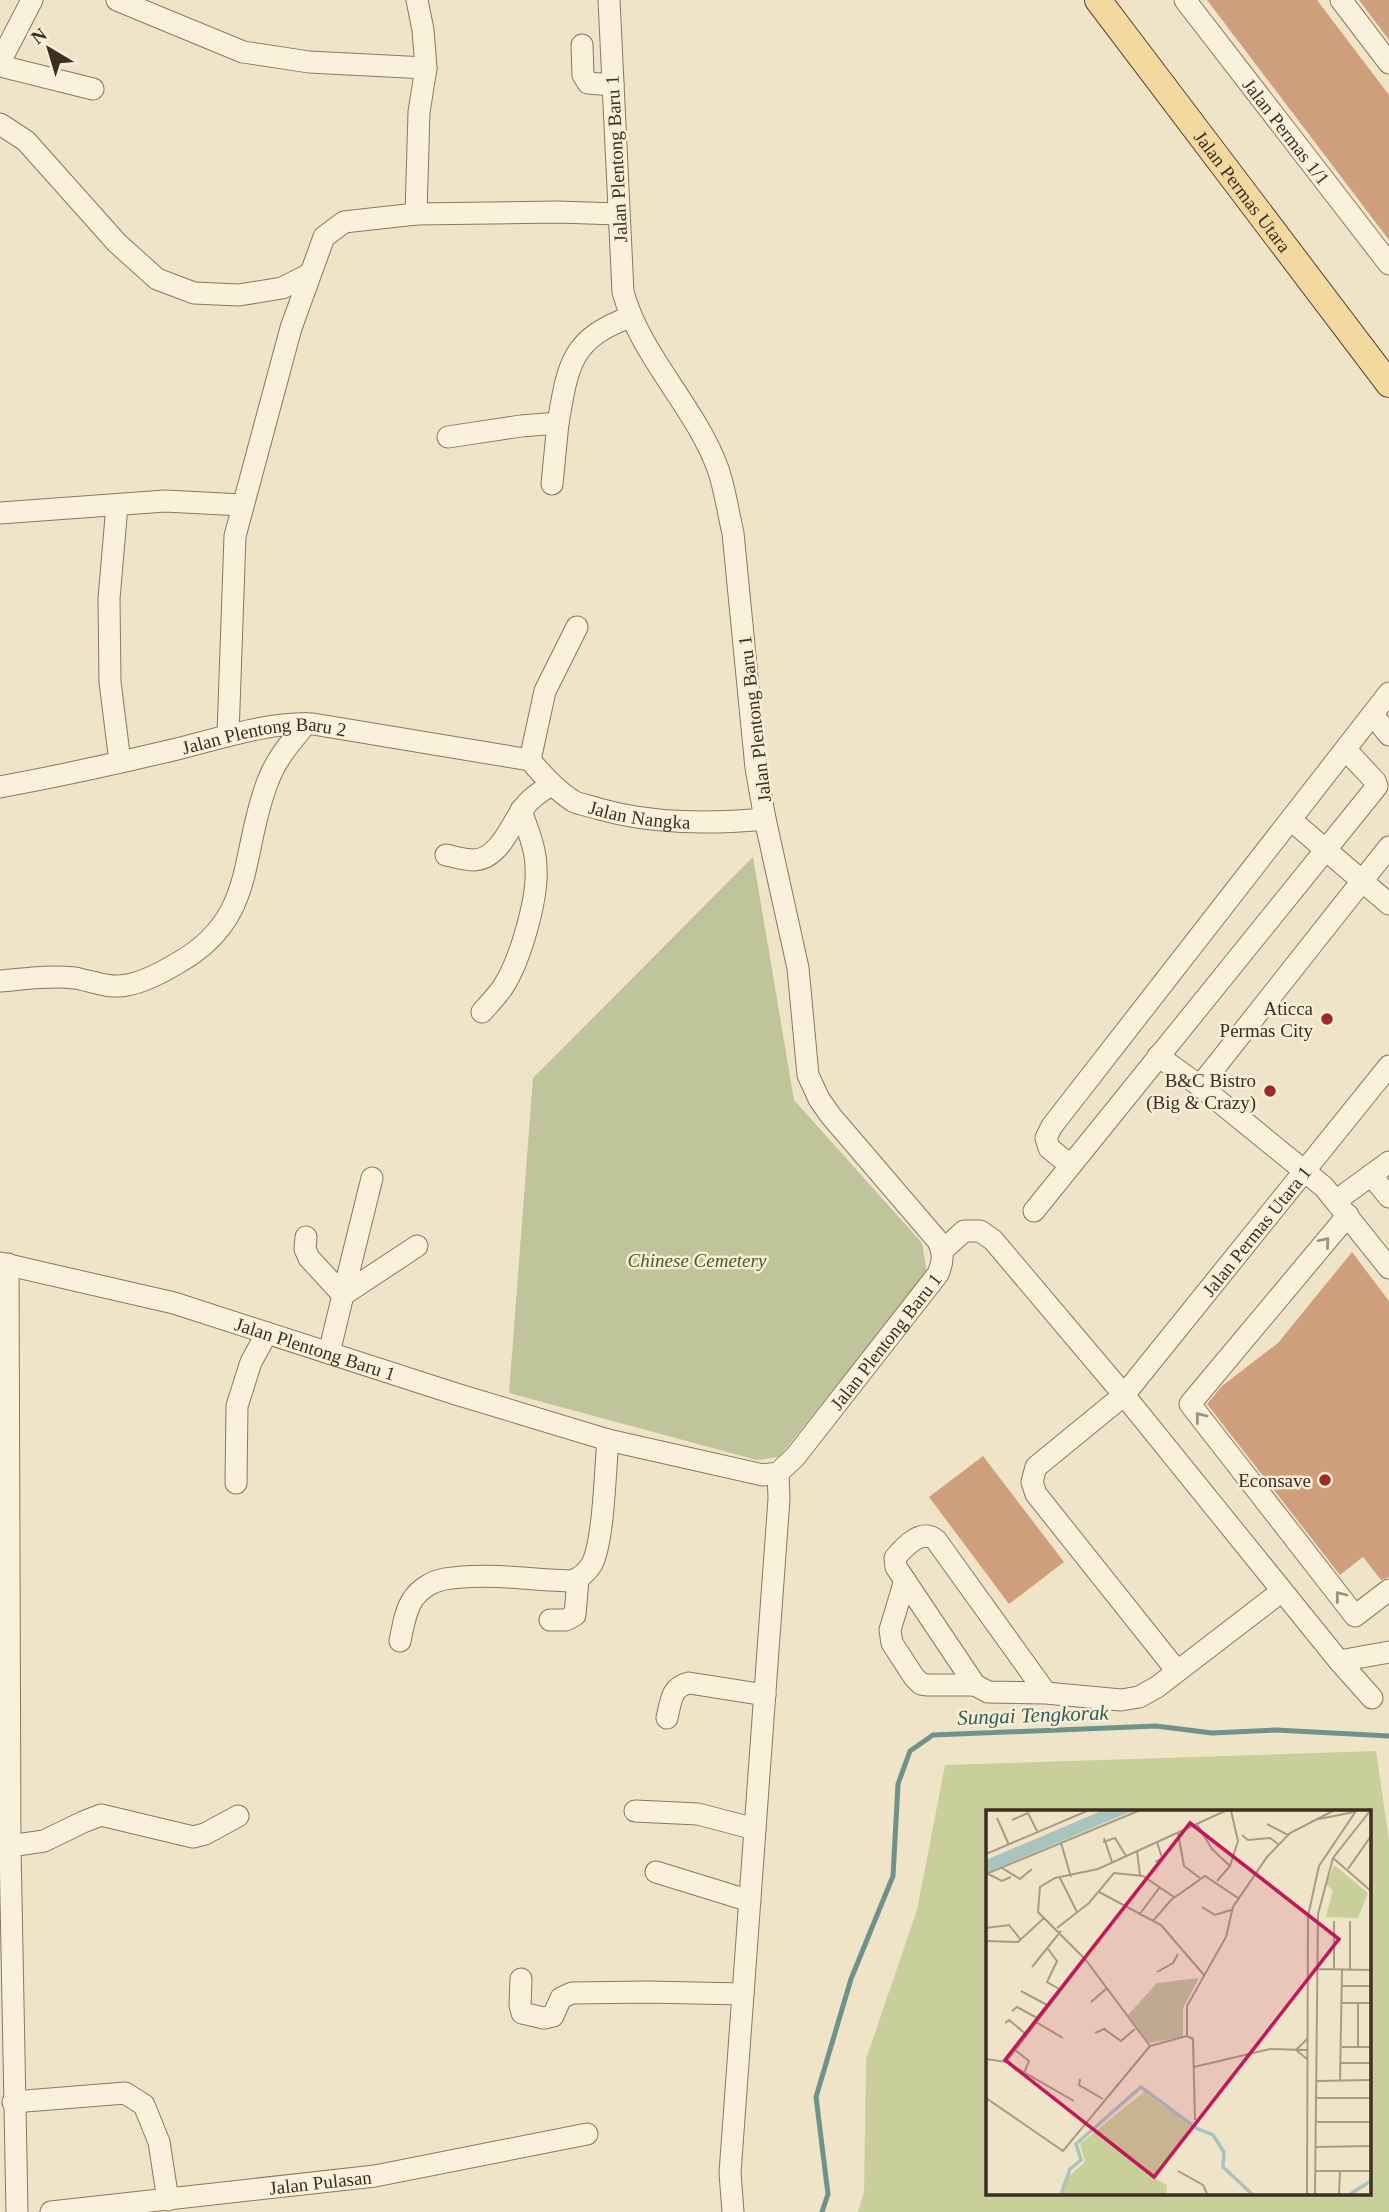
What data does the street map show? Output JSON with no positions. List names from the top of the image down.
{
  "streets": {
    "main road": ["Jalan Permas Utara"],
    "street": [
      "Jalan Permas 1/1",
      "Jalan Plentong Baru 1",
      "Jalan Plentong Baru 2",
      "Jalan Nangka",
      "Jalan Permas Utara 1",
      "Jalan Pulasan"
    ]
  },
  "crossings": [
    ["Jalan Plentong Baru 1", "Jalan Nangka"],
    ["Jalan Plentong Baru 2", "Jalan Nangka"]
  ],
  "water": ["Sungai Tengkorak"],
  "parks": ["Chinese Cemetery"],
  "places": ["Aticca Permas City", "B&C Bistro (Big & Crazy)", "Econsave"],
  "north": "top left"
}
